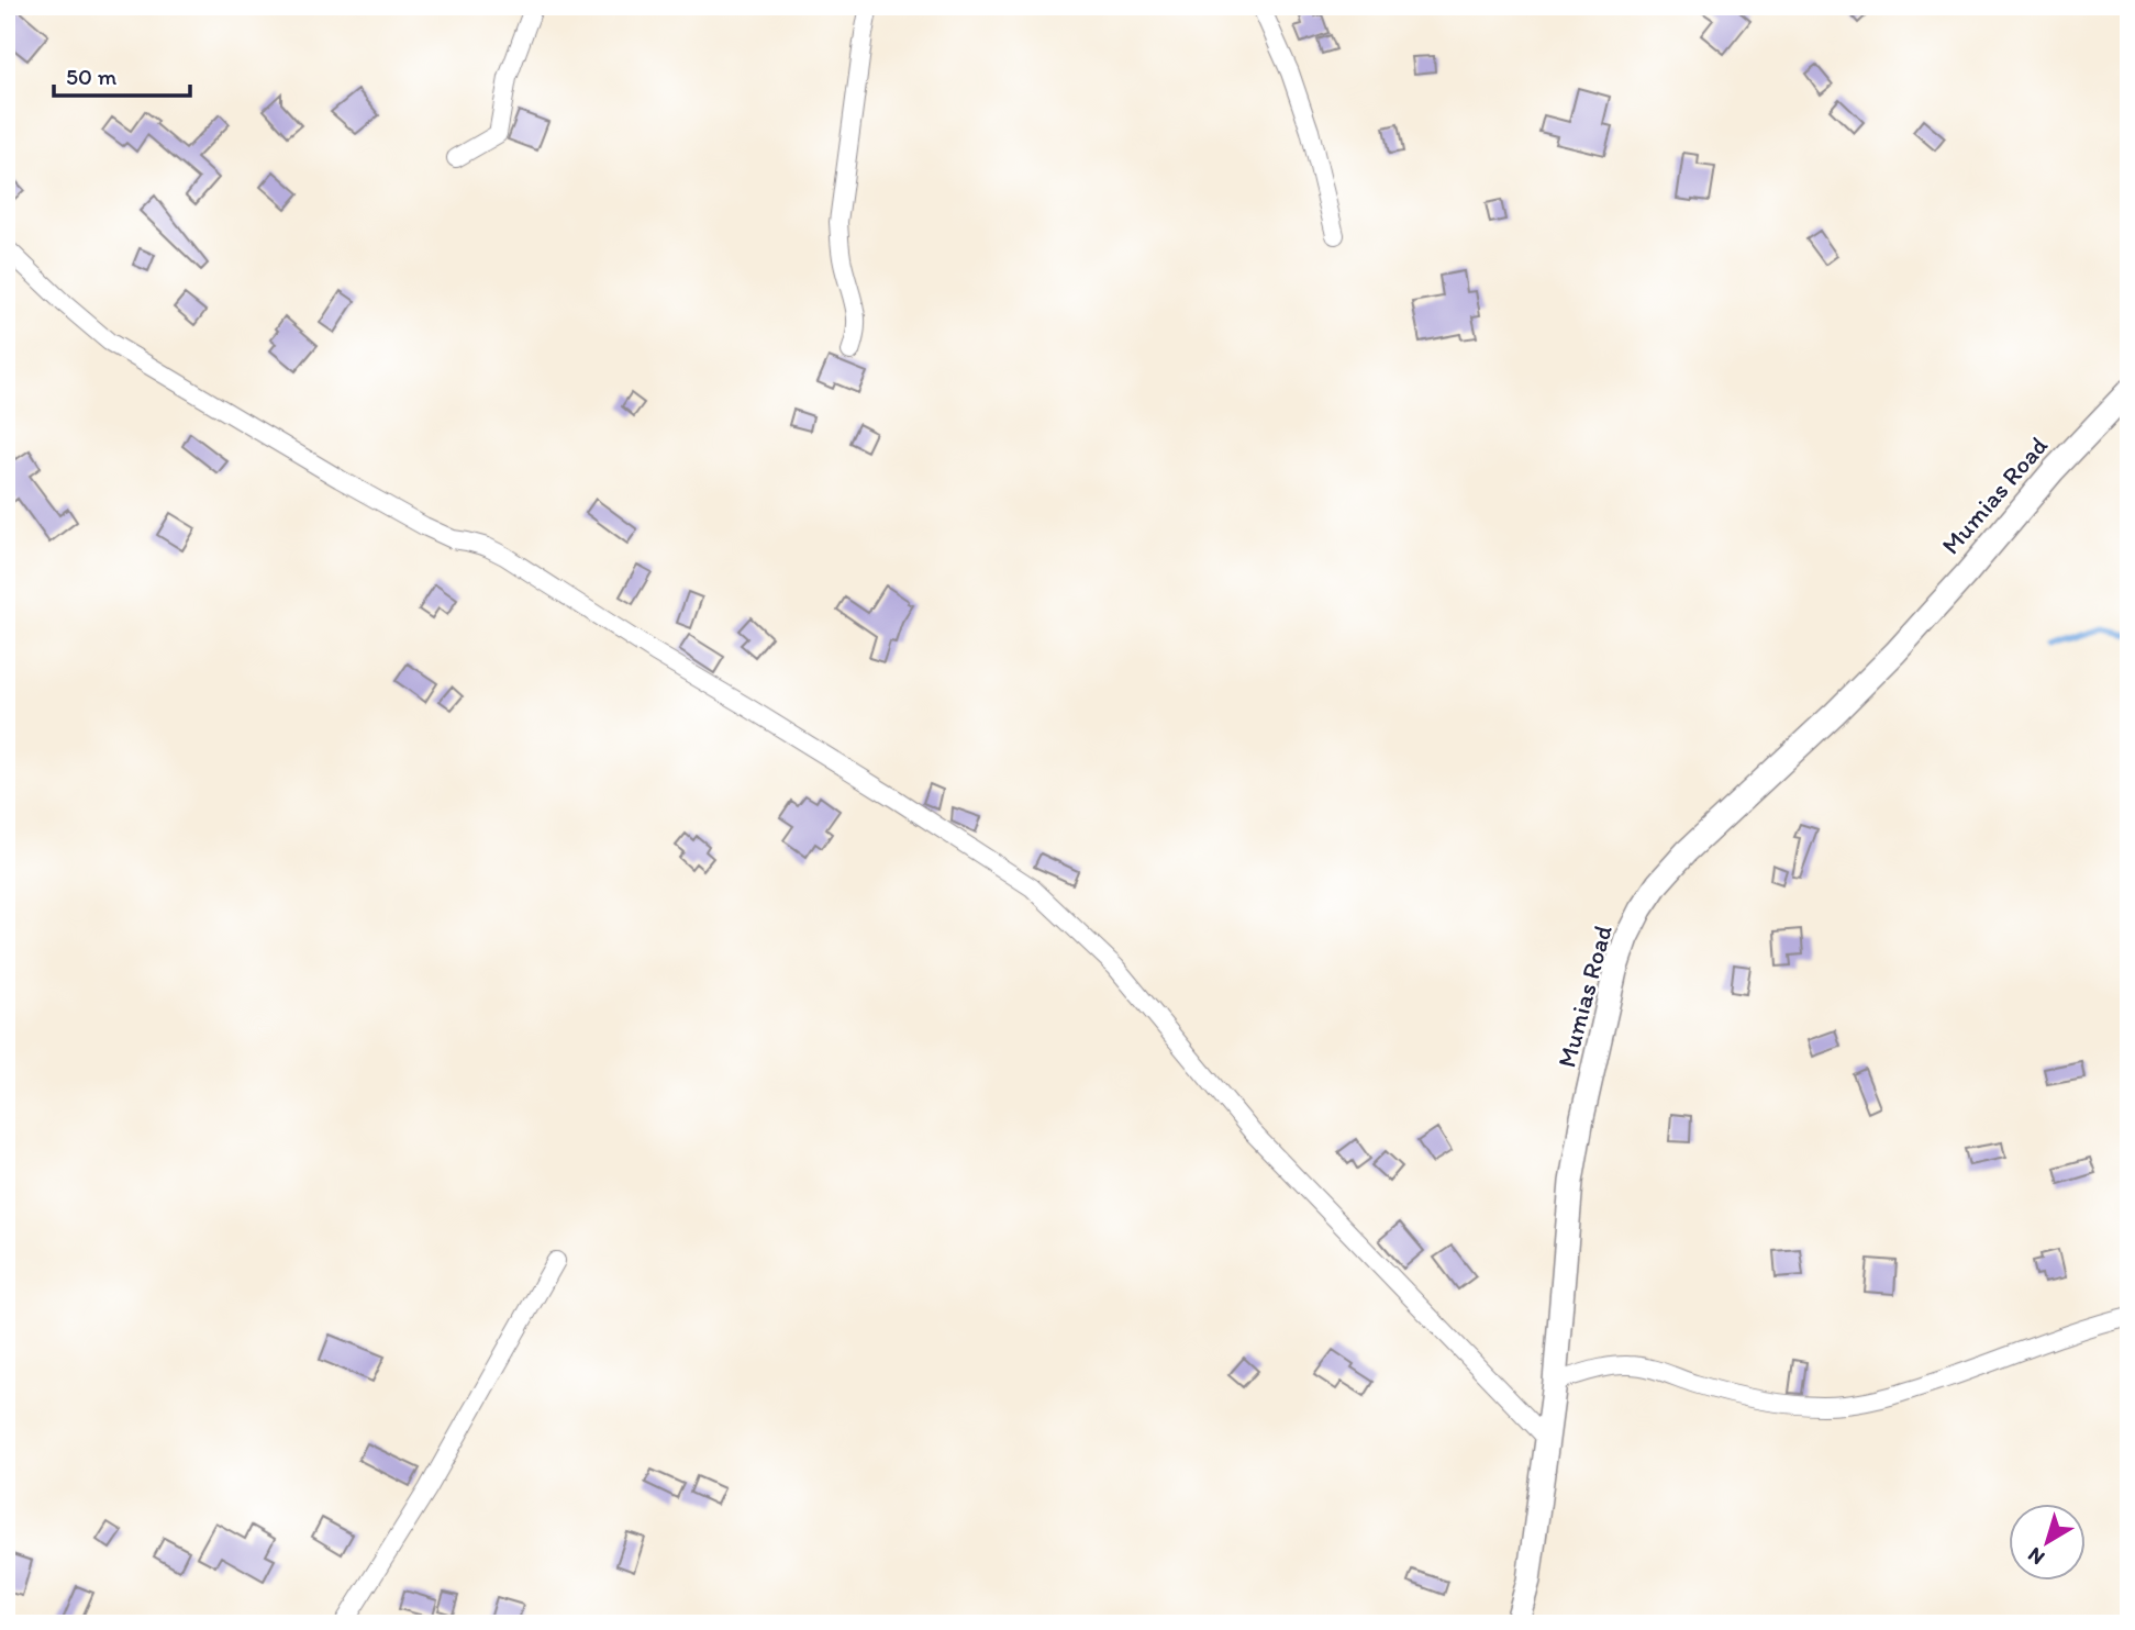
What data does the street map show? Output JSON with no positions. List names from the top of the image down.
{
  "streets": {
    "street": ["Mumias Road"]
  },
  "scale_bar": "50 m",
  "north": "bottom left"
}
